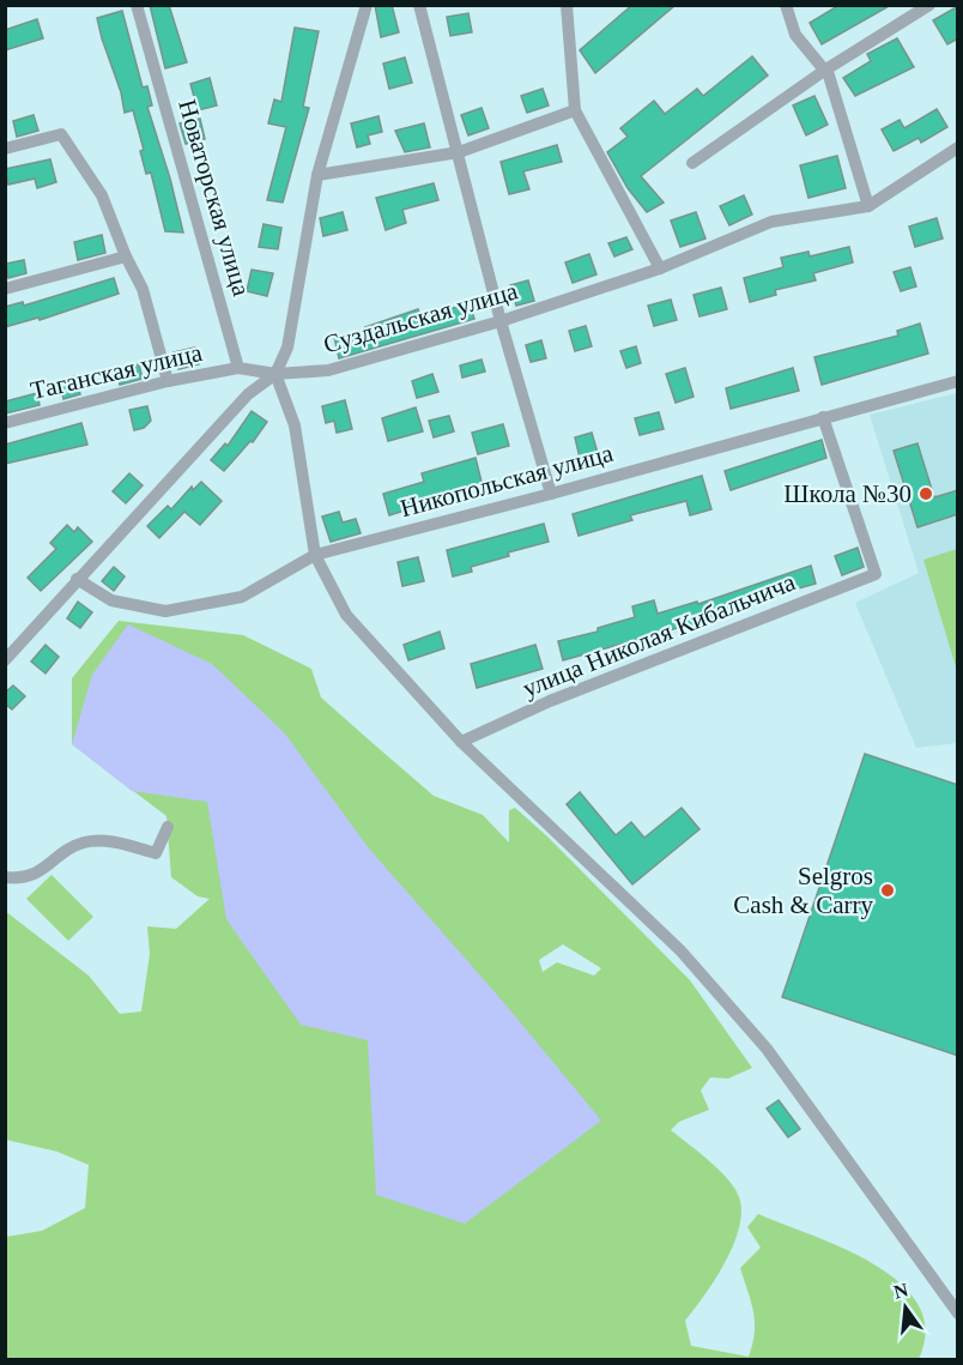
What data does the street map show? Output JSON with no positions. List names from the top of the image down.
{
  "streets": {
    "street": [
      "Новаторская улица",
      "Суздальская улица",
      "Таганская улица",
      "Никопольская улица",
      "улица Николая Кибальчича"
    ]
  },
  "crossings": [
    ["Новаторская улица", "Таганская улица"],
    ["Никопольская улица", "улица Николая Кибальчича"]
  ],
  "places": ["Школа №30", "Selgros Cash & Carry"],
  "north": "top"
}
